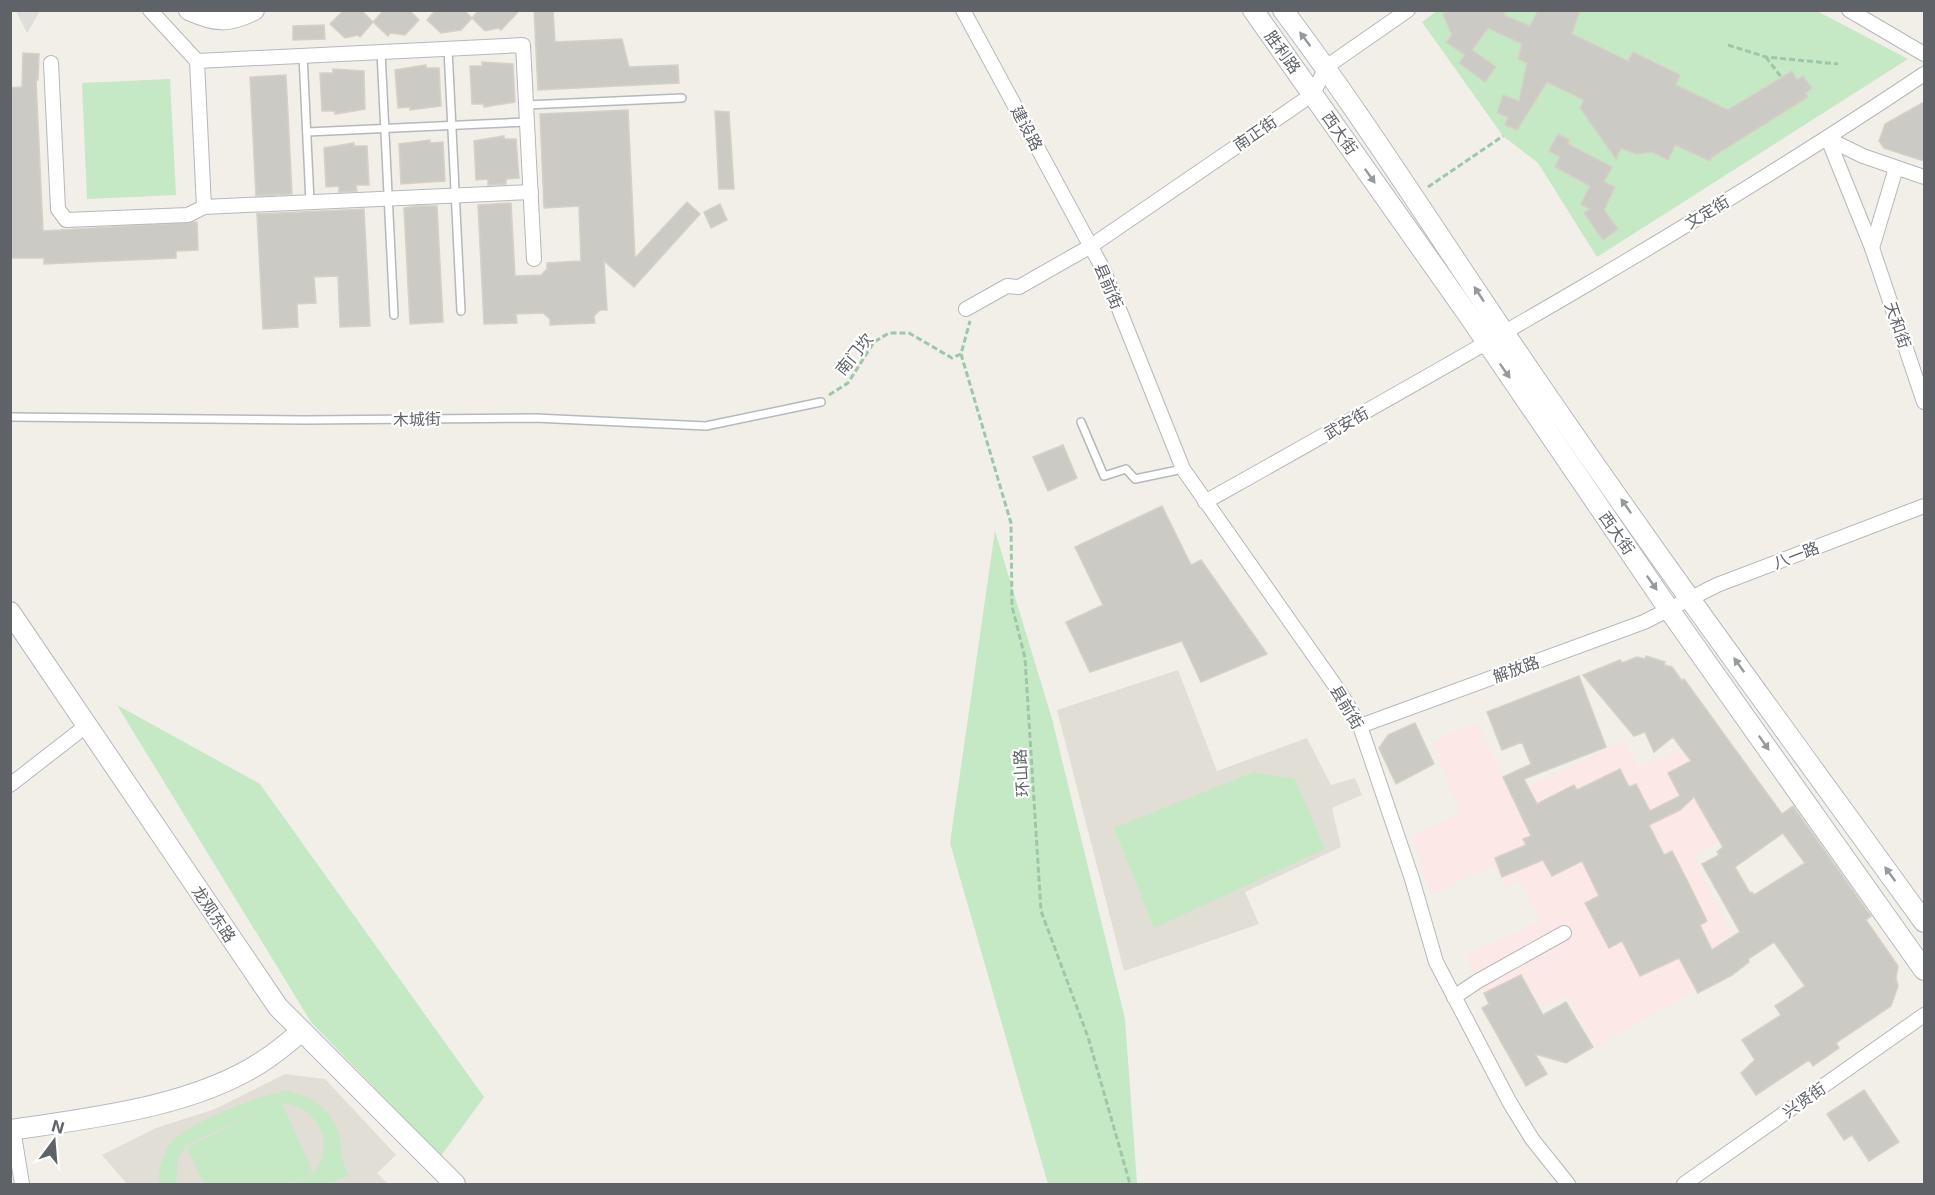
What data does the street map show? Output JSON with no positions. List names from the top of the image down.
{
  "streets": {
    "main road": ["胜利路", "西大街", "龙观东路"],
    "street": [
      "建设路",
      "南正街",
      "文定街",
      "县前街",
      "天和街",
      "武安街",
      "八一路",
      "解放路",
      "兴贤街"
    ],
    "lane": ["木城街"],
    "path": ["南门坎", "环山路"]
  },
  "crossings": [
    ["胜利路", "南正街"],
    ["胜利路", "西大街"],
    ["建设路", "南正街"],
    ["建设路", "县前街"],
    ["南正街", "西大街"],
    ["南正街", "县前街"],
    ["西大街", "文定街"],
    ["西大街", "武安街"],
    ["西大街", "八一路"],
    ["西大街", "解放路"],
    ["文定街", "天和街"],
    ["文定街", "武安街"],
    ["县前街", "武安街"],
    ["县前街", "解放路"],
    ["南门坎", "木城街"],
    ["南门坎", "环山路"],
    ["八一路", "解放路"]
  ],
  "north": "top"
}
